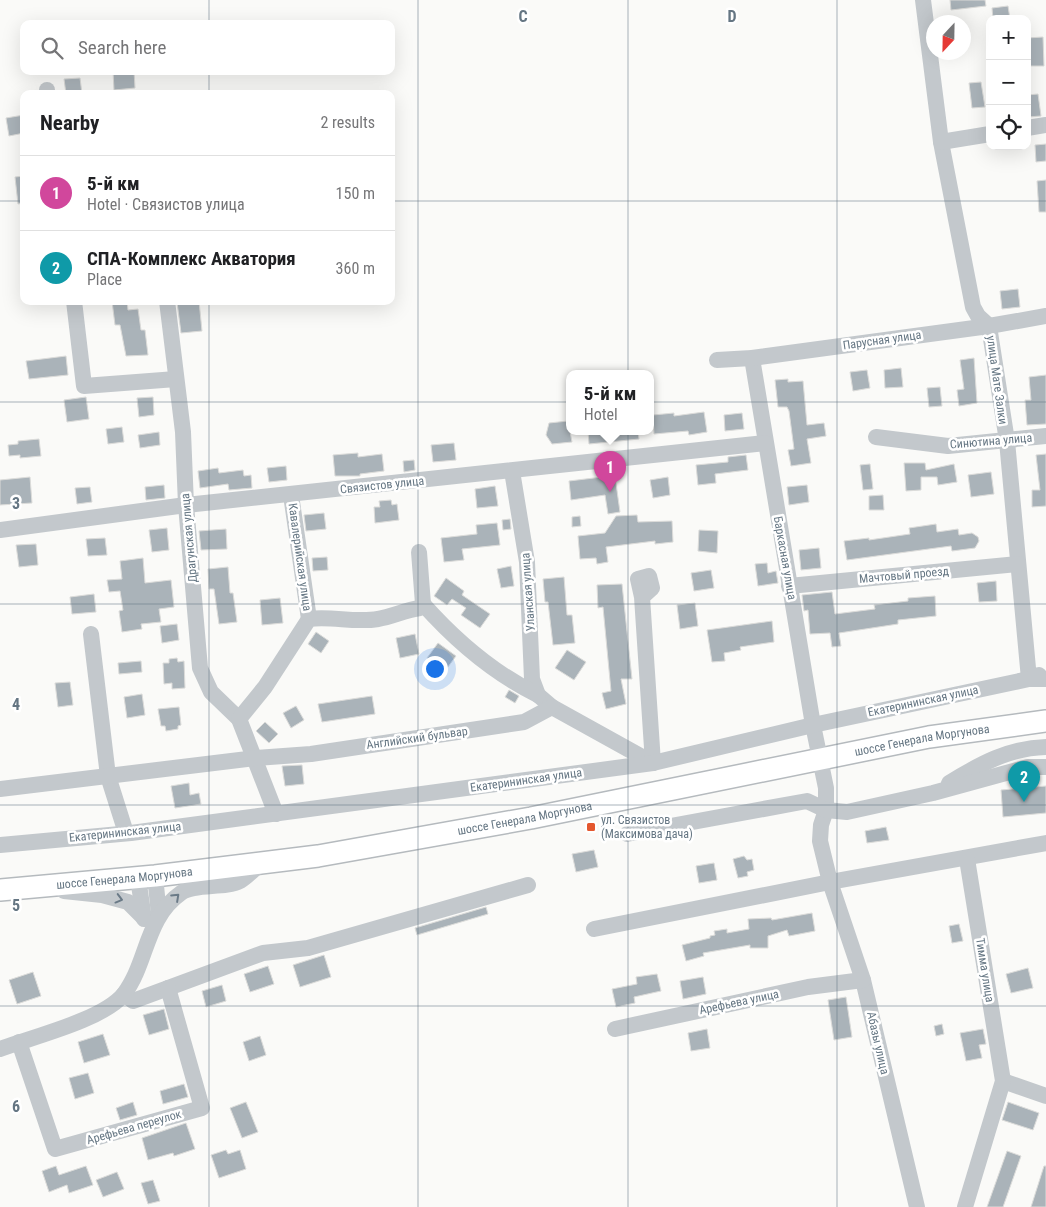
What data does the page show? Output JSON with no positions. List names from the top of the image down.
{
  "streets": {
    "main road": ["шоссе Генерала Моргунова"],
    "street": [
      "Парусная улица",
      "улица Мате Залки",
      "Синютина улица",
      "Связистов улица",
      "Драгунская улица",
      "Кавалерийская улица",
      "Баркасная улица",
      "Мачтовый проезд",
      "Уланская улица",
      "Екатерининская улица",
      "Английский бульвар",
      "Тимма улица",
      "Арефьева улица",
      "Абазы улица",
      "Арефьева переулок"
    ]
  },
  "crossings": [
    ["Парусная улица", "улица Мате Залки"],
    ["Парусная улица", "Баркасная улица"],
    ["улица Мате Залки", "Синютина улица"],
    ["улица Мате Залки", "Мачтовый проезд"],
    ["улица Мате Залки", "Екатерининская улица"],
    ["Связистов улица", "Драгунская улица"],
    ["Связистов улица", "Кавалерийская улица"],
    ["Связистов улица", "Баркасная улица"],
    ["Связистов улица", "Уланская улица"],
    ["Драгунская улица", "Кавалерийская улица"],
    ["Драгунская улица", "Екатерининская улица"],
    ["Драгунская улица", "Английский бульвар"],
    ["Баркасная улица", "Мачтовый проезд"],
    ["Баркасная улица", "Екатерининская улица"],
    ["Баркасная улица", "шоссе Генерала Моргунова"],
    ["Баркасная улица", "Абазы улица"],
    ["Арефьева улица", "Абазы улица"]
  ],
  "places": {
    "transit": ["ул. Связистов (Максимова дача)"]
  },
  "north": "bottom",
  "page": {
    "map_buttons": ["+", "−"],
    "search": "Search here",
    "heading": ["Nearby", "2 results"],
    "list": [
      {
        "mark": "1",
        "name": "5-й км",
        "note": "Hotel · Связистов улица",
        "value": "150 m"
      },
      {
        "mark": "2",
        "name": "СПА-Комплекс Акватория",
        "note": "Place",
        "value": "360 m"
      }
    ],
    "popup": ["5-й км", "Hotel"],
    "pins": ["1", "2"]
  },
  "grid": {
    "columns": ["C", "D"],
    "rows": [
      "3",
      "4",
      "5",
      "6"
    ]
  }
}
